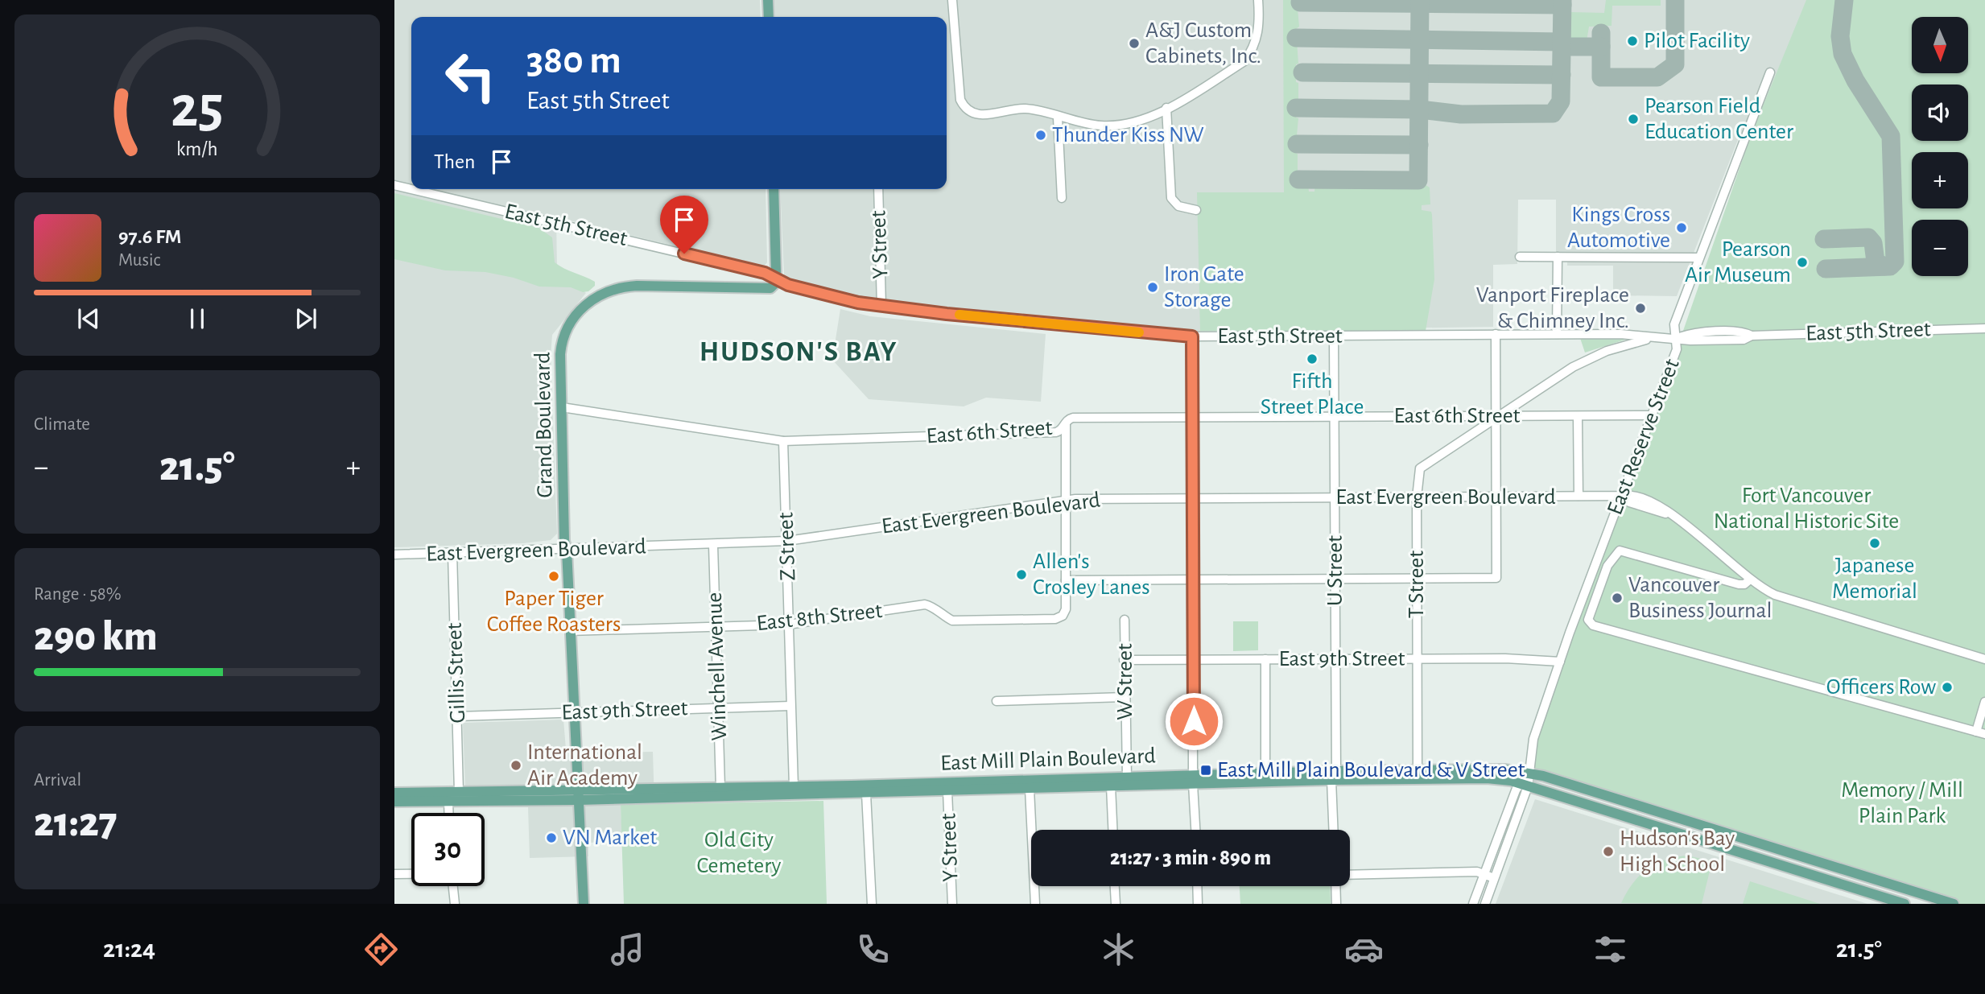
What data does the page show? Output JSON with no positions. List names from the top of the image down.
{
  "streets": {
    "main road": ["Grand Boulevard", "East Mill Plain Boulevard"],
    "street": [
      "East 5th Street",
      "Y Street",
      "East 6th Street",
      "East Reserve Street",
      "East Evergreen Boulevard",
      "Z Street",
      "U Street",
      "T Street",
      "East 8th Street",
      "East 9th Street",
      "Winchell Avenue",
      "Gillis Street",
      "W Street"
    ]
  },
  "crossings": [
    ["East 5th Street", "Y Street"],
    ["East 5th Street", "Grand Boulevard"],
    ["East 5th Street", "East Reserve Street"],
    ["East 5th Street", "U Street"],
    ["Y Street", "East Mill Plain Boulevard"],
    ["East 6th Street", "Grand Boulevard"],
    ["East 6th Street", "East Reserve Street"],
    ["East 6th Street", "Z Street"],
    ["East 6th Street", "U Street"],
    ["East 6th Street", "T Street"],
    ["Grand Boulevard", "East Evergreen Boulevard"],
    ["Grand Boulevard", "East 8th Street"],
    ["Grand Boulevard", "East 9th Street"],
    ["Grand Boulevard", "East Mill Plain Boulevard"],
    ["East Reserve Street", "East Evergreen Boulevard"],
    ["East Reserve Street", "East 9th Street"],
    ["East Reserve Street", "East Mill Plain Boulevard"],
    ["East Evergreen Boulevard", "Z Street"],
    ["East Evergreen Boulevard", "U Street"],
    ["East Evergreen Boulevard", "T Street"],
    ["East Evergreen Boulevard", "Winchell Avenue"],
    ["East Evergreen Boulevard", "Gillis Street"],
    ["Z Street", "East 8th Street"],
    ["Z Street", "East 9th Street"],
    ["Z Street", "East Mill Plain Boulevard"],
    ["U Street", "East 9th Street"],
    ["U Street", "East Mill Plain Boulevard"],
    ["T Street", "East 9th Street"],
    ["T Street", "East Mill Plain Boulevard"],
    ["East 8th Street", "Winchell Avenue"],
    ["East 9th Street", "Winchell Avenue"],
    ["East 9th Street", "Gillis Street"],
    ["East 9th Street", "W Street"],
    ["Winchell Avenue", "East Mill Plain Boulevard"],
    ["Gillis Street", "East Mill Plain Boulevard"],
    ["W Street", "East Mill Plain Boulevard"]
  ],
  "districts": ["HUDSON'S BAY"],
  "parks": ["Fort Vancouver National Historic Site", "Memory / Mill Plain Park", "Old City Cemetery"],
  "places": {
    "other": [
      "Pilot Facility",
      "A&J Custom Cabinets, Inc.",
      "Pearson Field Education Center",
      "Thunder Kiss NW",
      "Kings Cross Automotive",
      "Pearson Air Museum",
      "Iron Gate Storage",
      "Vanport Fireplace & Chimney Inc.",
      "Fifth Street Place",
      "Japanese Memorial",
      "Allen's Crosley Lanes",
      "Paper Tiger Coffee Roasters",
      "Vancouver Business Journal",
      "Officers Row",
      "International Air Academy",
      "VN Market",
      "Hudson's Bay High School"
    ],
    "transit": ["East Mill Plain Boulevard & V Street"]
  },
  "north": "bottom",
  "page": {
    "map_buttons": ["+", "−"],
    "turn": ["380 m", "East 5th Street"],
    "then": "Then",
    "song": ["97.6 FM", "Music"],
    "tile": [
      "Climate",
      ["Range · 58%", "290 km"],
      ["Arrival", "21:27"]
    ],
    "heat": ["−", "21.5°", "+"],
    "limit": "30",
    "trip": "21:27 · 3 min · 890 m",
    "tabs": ["21:24", "21.5°"],
    "gauge": ["25", "km/h"]
  }
}
